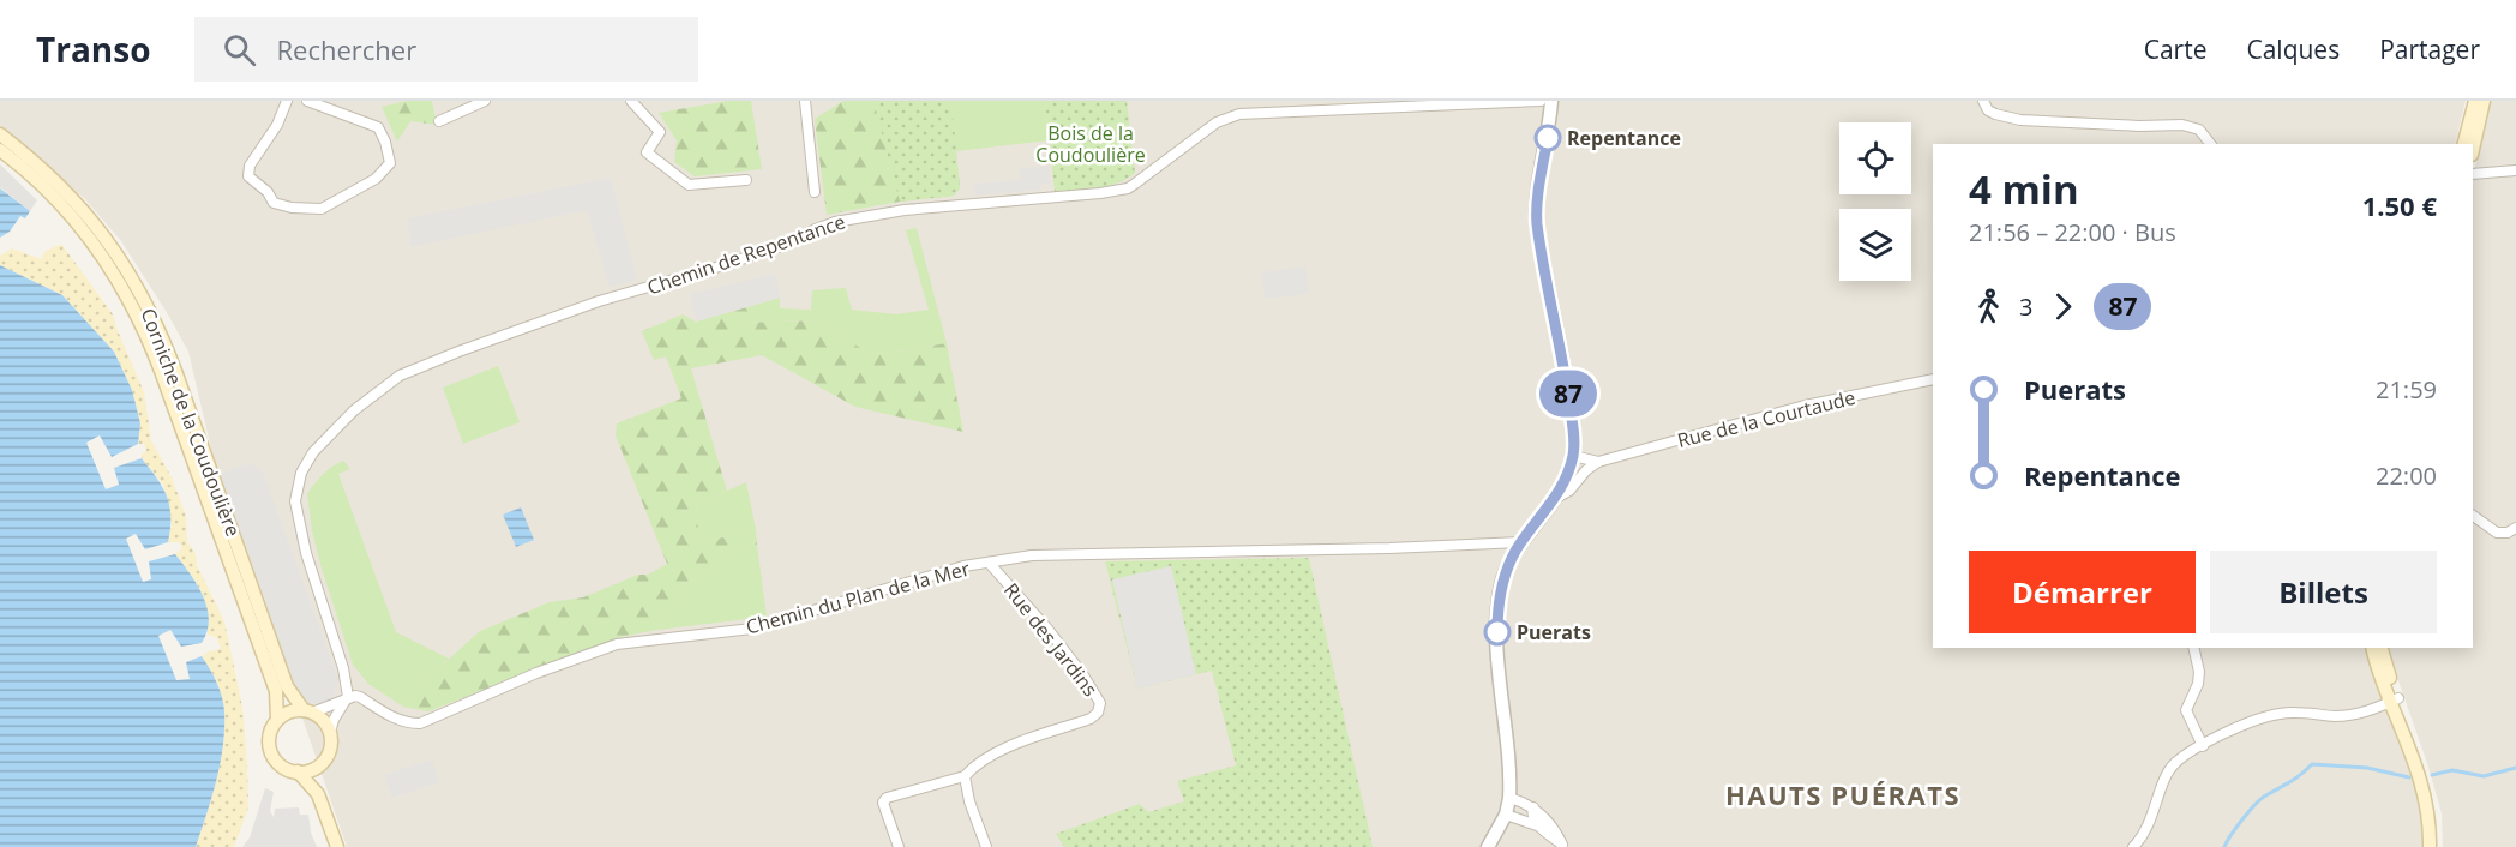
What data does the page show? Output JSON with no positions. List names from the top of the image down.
{
  "streets": {
    "main road": ["Corniche de la Coudoulière"],
    "street": [
      "Chemin de Repentance",
      "Rue de la Courtaude",
      "Chemin du Plan de la Mer",
      "Rue des Jardins"
    ]
  },
  "crossings": [
    ["Chemin de Repentance", "Chemin du Plan de la Mer"],
    ["Chemin du Plan de la Mer", "Rue des Jardins"]
  ],
  "districts": ["HAUTS PUÉRATS"],
  "parks": ["Bois de la Coudoulière"],
  "places": ["Repentance", "Puerats"],
  "lines": ["bus line 87"],
  "page": {
    "header": "Transo",
    "search": "Rechercher",
    "nav": ["Carte", "Calques", "Partager"],
    "on_map": "87",
    "heading": ["4 min", "21:56 – 22:00 · Bus", "1.50 €"],
    "legs": ["3", "87"],
    "list": [
      {
        "name": "Puerats",
        "value": "21:59"
      },
      {
        "name": "Repentance",
        "value": "22:00"
      }
    ],
    "buttons": ["Démarrer", "Billets"]
  }
}
